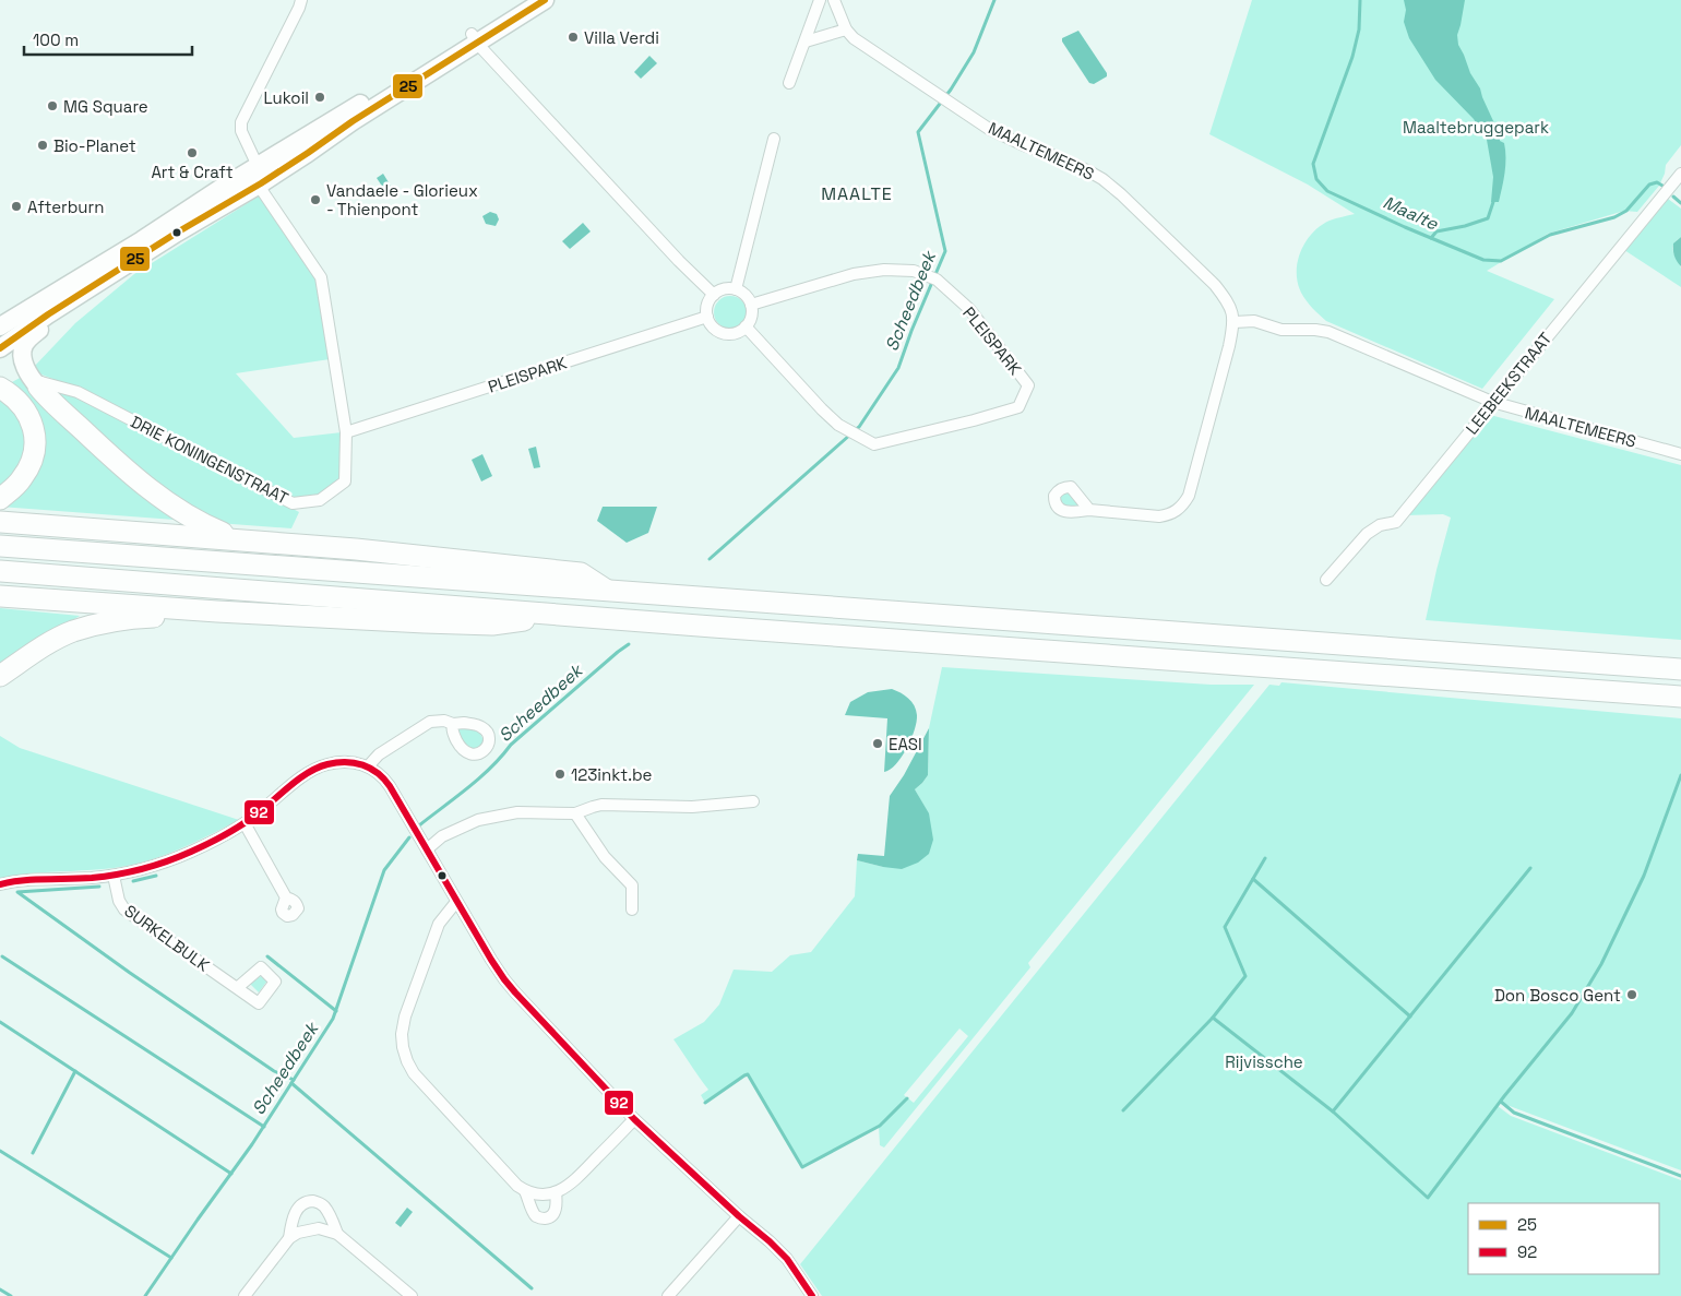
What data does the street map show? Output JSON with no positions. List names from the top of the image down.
{
  "streets": {
    "street": [
      "MAALTEMEERS",
      "PLEISPARK",
      "LEEBEEKSTRAAT",
      "DRIE KONINGENSTRAAT",
      "SURKELBULK"
    ]
  },
  "crossings": [
    ["MAALTEMEERS", "LEEBEEKSTRAAT"],
    ["PLEISPARK", "DRIE KONINGENSTRAAT"]
  ],
  "districts": ["MAALTE"],
  "water": ["Maalte", "Scheedbeek"],
  "parks": ["Maaltebruggepark", "Rijvissche"],
  "places": [
    "Villa Verdi",
    "Lukoil",
    "MG Square",
    "Bio-Planet",
    "Art & Craft",
    "Vandaele - Glorieux - Thienpont",
    "Afterburn",
    "EASI",
    "123inkt.be",
    "Don Bosco Gent"
  ],
  "lines": ["transit line 25", "transit line 92"],
  "legend": ["25", "92"],
  "scale_bar": "100 m"
}
